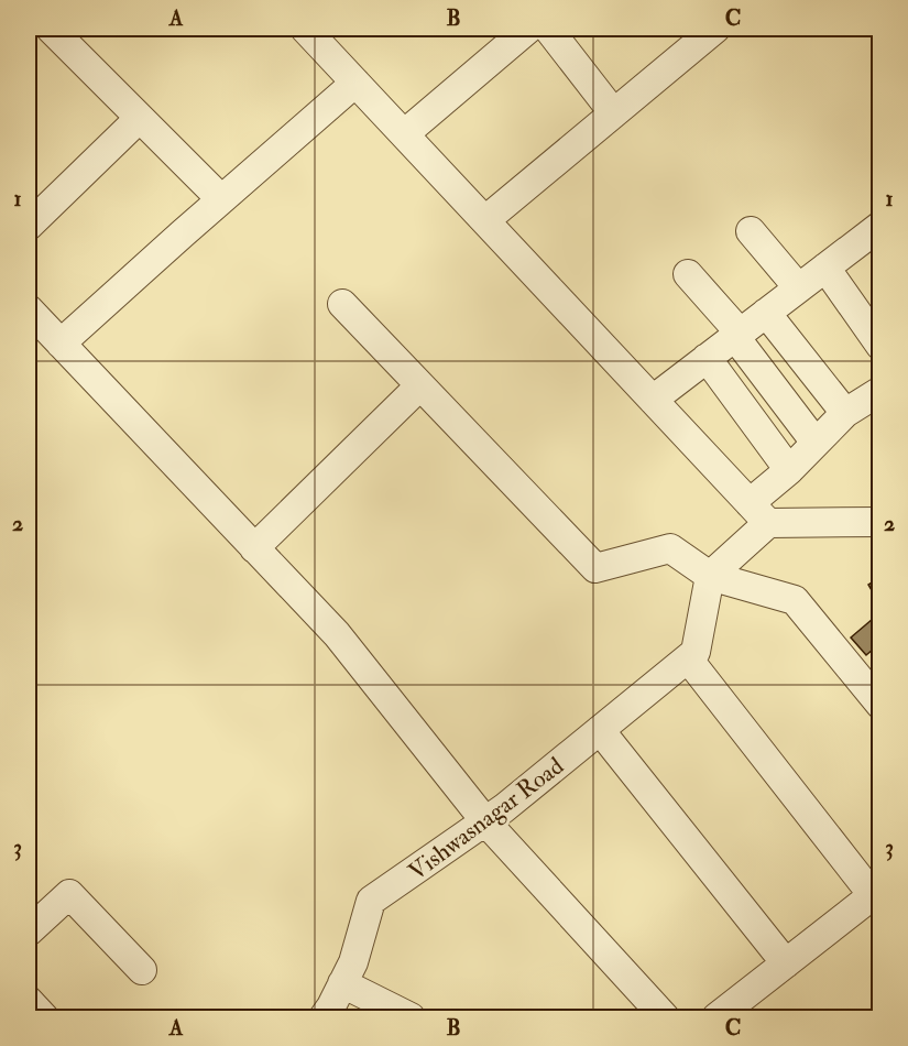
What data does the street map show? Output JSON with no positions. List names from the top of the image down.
{
  "streets": {
    "street": ["Vishwasnagar Road"]
  },
  "grid": {
    "columns": ["A", "B", "C"],
    "rows": ["1", "2", "3"]
  }
}
